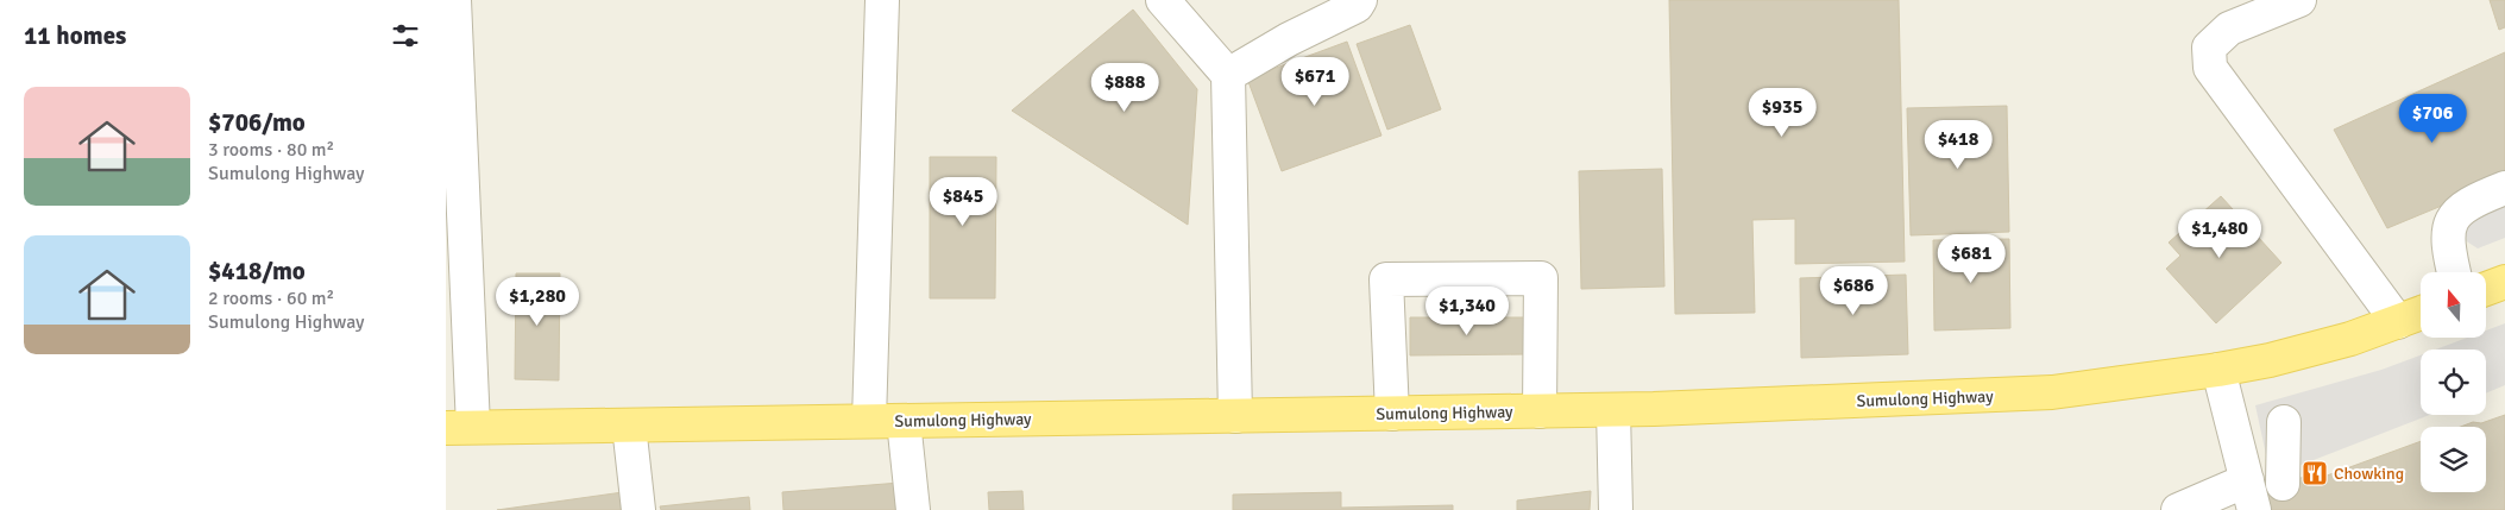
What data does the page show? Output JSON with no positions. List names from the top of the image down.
{
  "streets": {
    "main road": ["Sumulong Highway"]
  },
  "places": {
    "restaurant": ["Chowking"]
  },
  "north": "top",
  "page": {
    "heading": "11 homes",
    "price": [
      "$671",
      "$888",
      "$935",
      "$706",
      "$418",
      "$845",
      "$1,480",
      "$681",
      "$686",
      "$1,280",
      "$1,340"
    ],
    "list": [
      {
        "name": "$706/mo",
        "note": "3 rooms · 80 m² · Sumulong Highway"
      },
      {
        "name": "$418/mo",
        "note": "2 rooms · 60 m² · Sumulong Highway"
      }
    ]
  }
}
